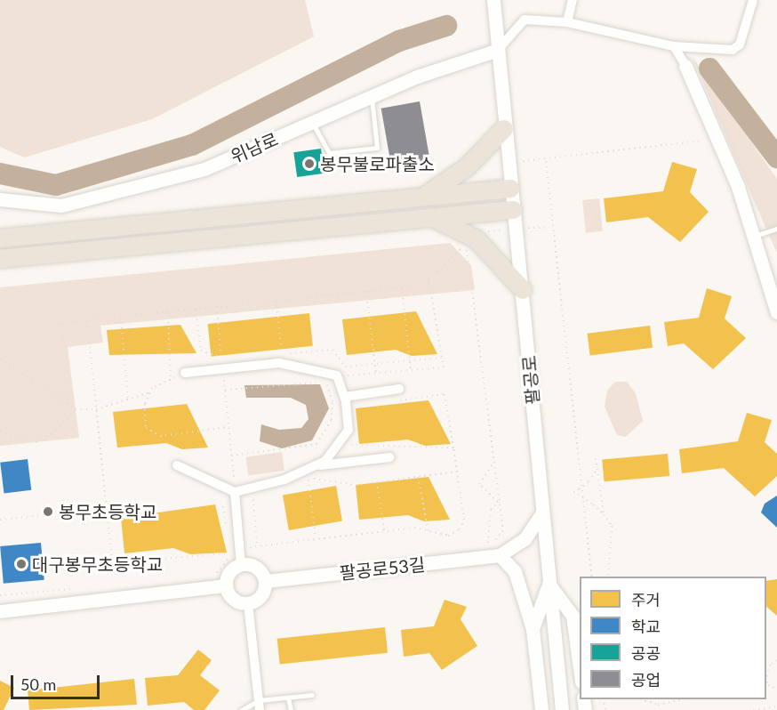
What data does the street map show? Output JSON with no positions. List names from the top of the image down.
{
  "streets": {
    "main road": ["위남로", "팔공로", "팔공로53길"]
  },
  "crossings": [
    ["위남로", "팔공로"]
  ],
  "places": ["봉무불로파출소", "봉무초등학교", "대구봉무초등학교"],
  "legend": [
    "주거",
    "학교",
    "공공",
    "공업"
  ],
  "scale_bar": "50 m"
}
